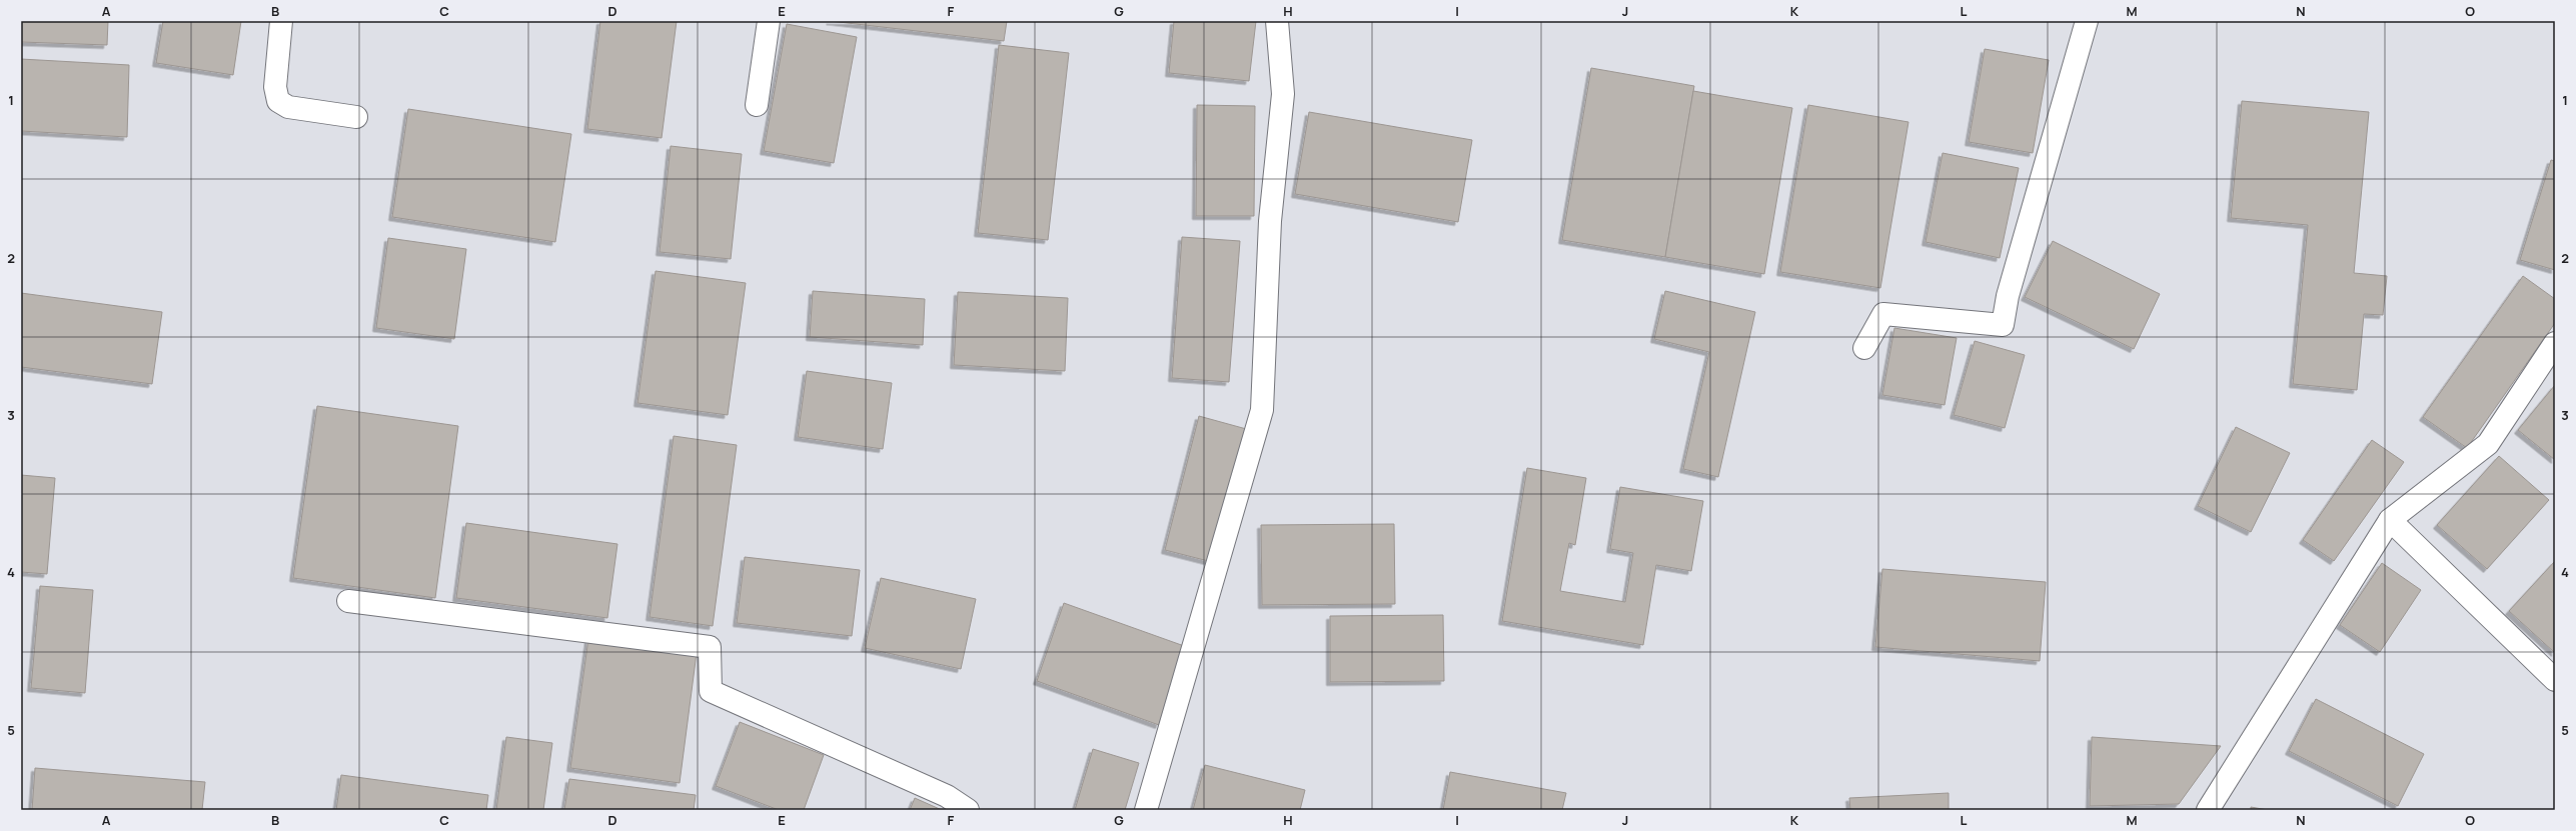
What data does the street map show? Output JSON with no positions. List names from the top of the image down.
{
  "grid": {
    "columns": [
      "A",
      "B",
      "C",
      "D",
      "E",
      "F",
      "G",
      "H",
      "I",
      "J",
      "K",
      "L",
      "M",
      "N",
      "O"
    ],
    "rows": [
      "1",
      "2",
      "3",
      "4",
      "5"
    ]
  }
}
